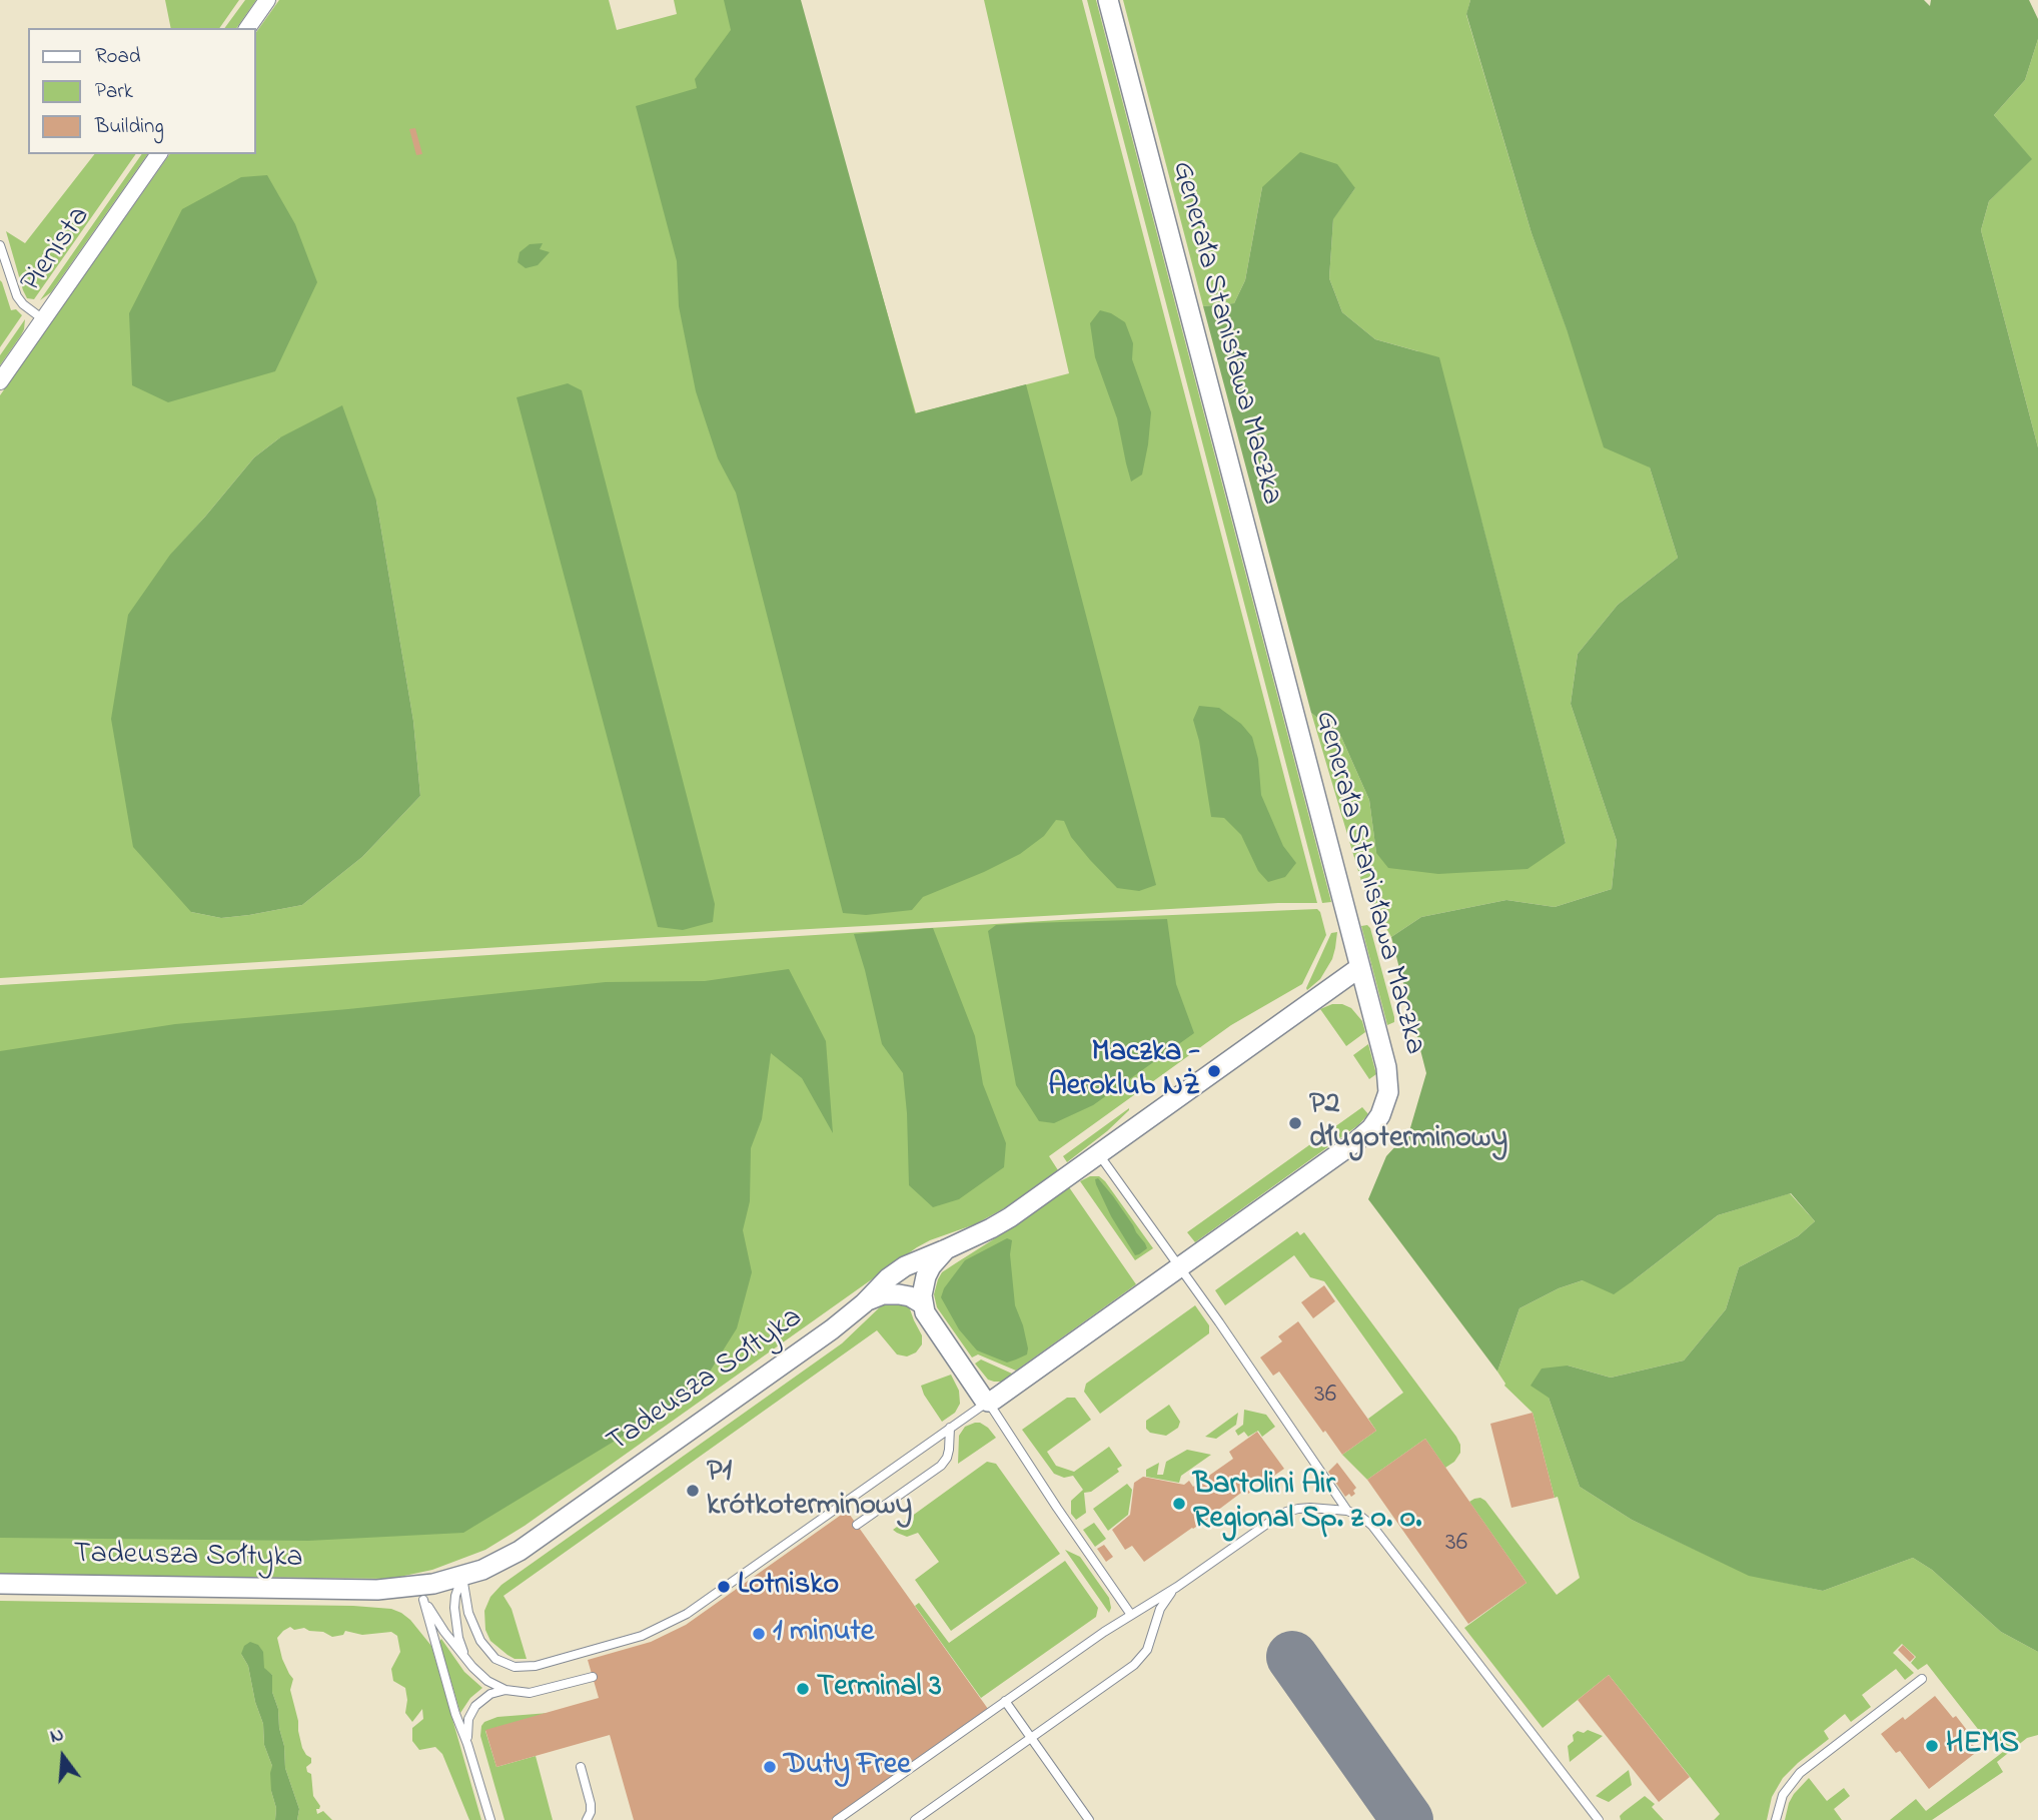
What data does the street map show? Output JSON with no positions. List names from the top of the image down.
{
  "streets": {
    "street": ["Pienista", "Generała Stanisława Maczka", "Tadeusza Sołtyka"]
  },
  "crossings": [
    ["Generała Stanisława Maczka", "Tadeusza Sołtyka"]
  ],
  "places": [
    "Maczka - Aeroklub NŻ",
    "P2 długoterminowy",
    "P1 krótkoterminowy",
    "Bartolini Air Regional Sp. z o. o.",
    "Lotnisko",
    "1 minute",
    "Terminal 3",
    "HEMS",
    "Duty Free"
  ],
  "house_numbers": ["36", "36"],
  "legend": ["Road", "Park", "Building"],
  "north": "top"
}
